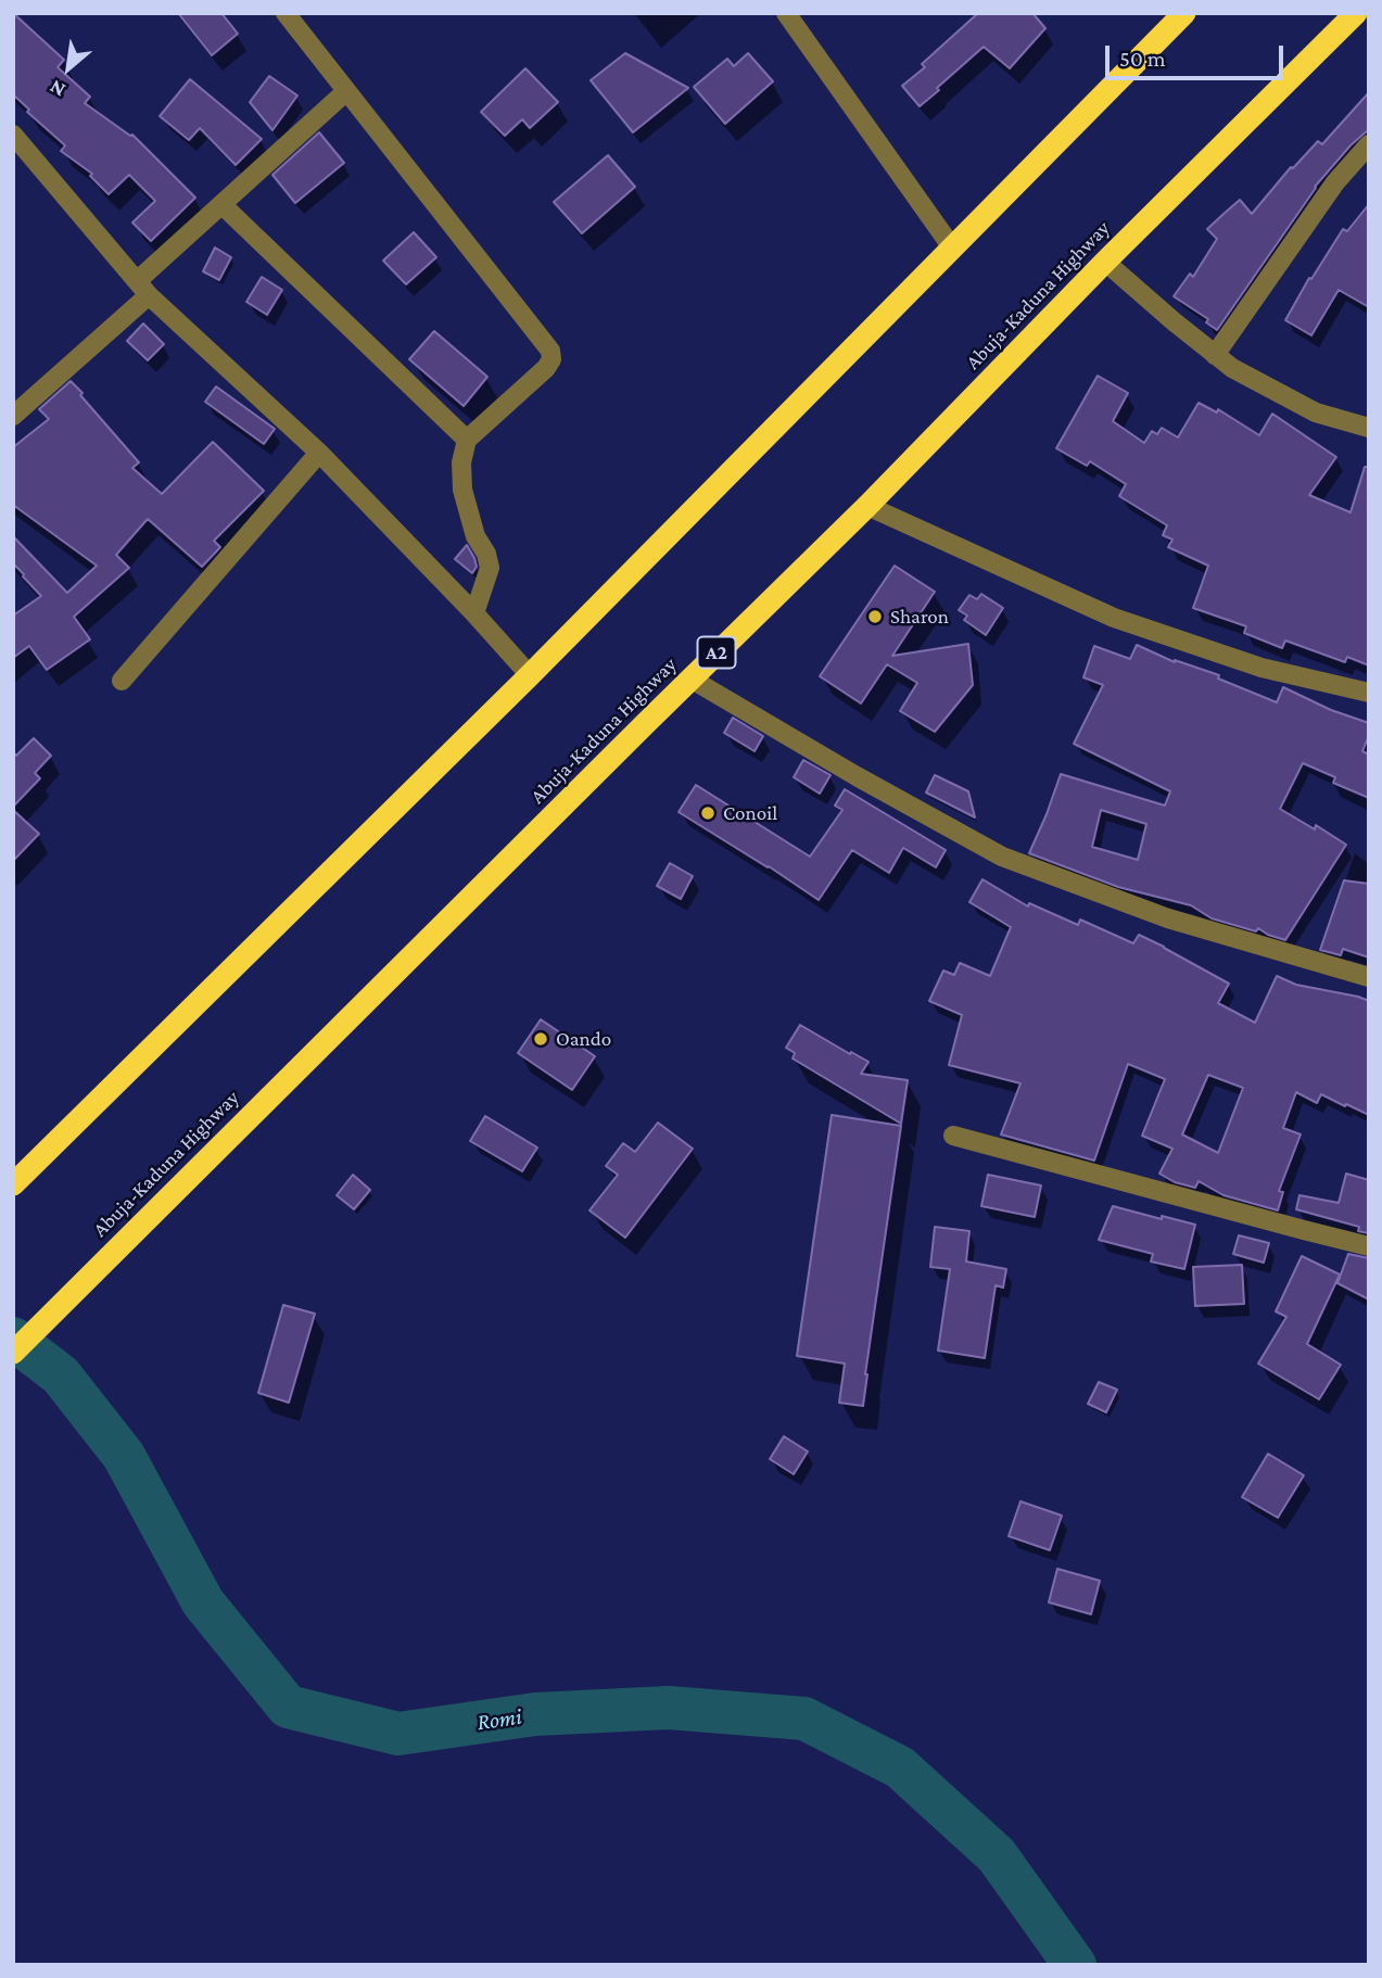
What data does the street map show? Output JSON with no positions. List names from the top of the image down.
{
  "streets": {
    "highway": ["Abuja-Kaduna Highway", "A2"]
  },
  "water": ["Romi"],
  "places": ["Sharon", "Conoil", "Oando"],
  "scale_bar": "50 m",
  "north": "bottom left"
}
